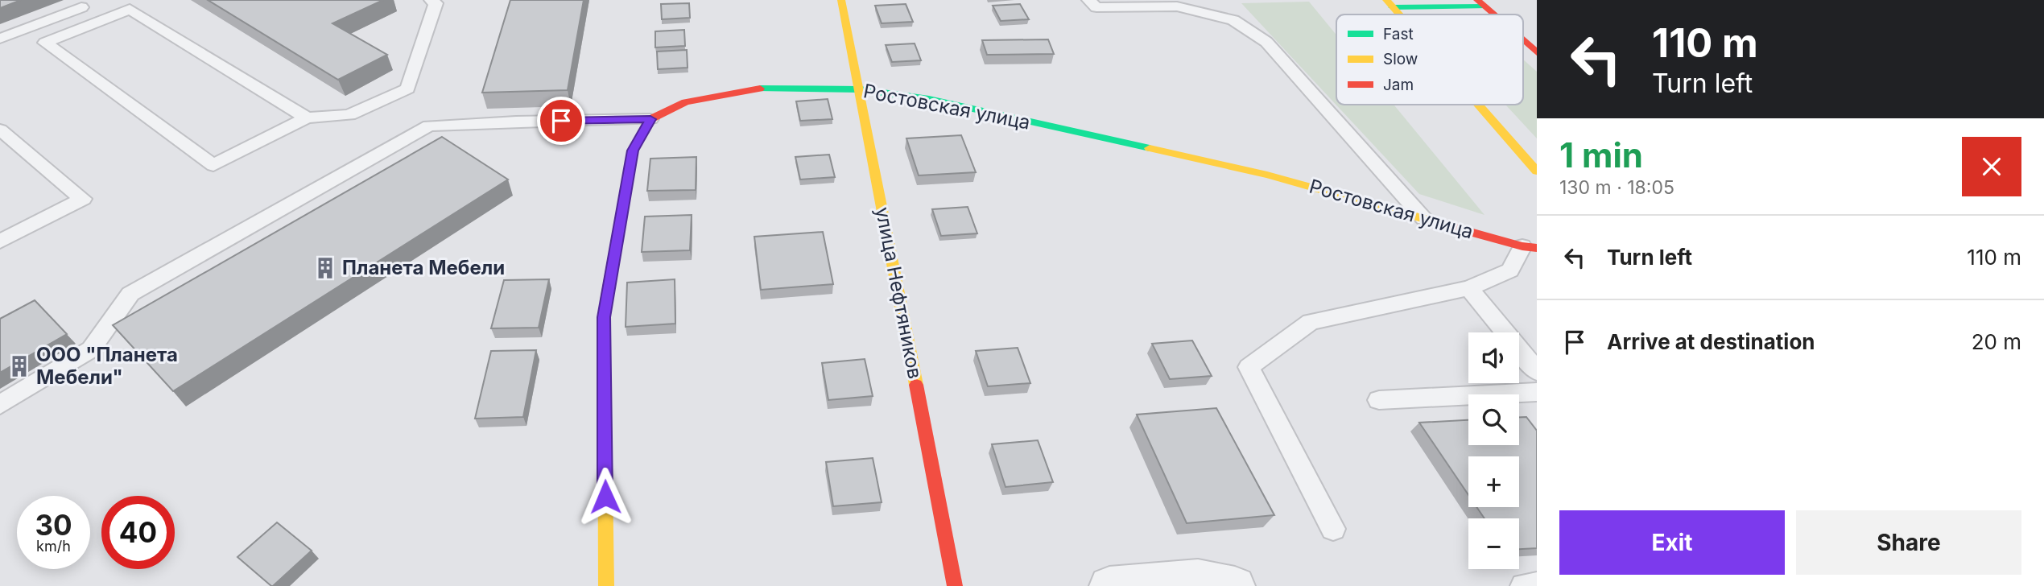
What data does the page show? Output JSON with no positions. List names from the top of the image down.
{
  "streets": {
    "street": ["Ростовская улица", "улица Нефтяников"]
  },
  "crossings": [
    ["Ростовская улица", "улица Нефтяников"]
  ],
  "places": {
    "building": ["Планета Мебели", "ООО \"Планета Мебели\""]
  },
  "legend": ["Fast", "Slow", "Jam"],
  "page": {
    "turn": ["110 m", "Turn left"],
    "heading": ["1 min", "130 m · 18:05"],
    "list": [
      {
        "name": "Turn left",
        "value": "110 m"
      },
      {
        "name": "Arrive at destination",
        "value": "20 m"
      }
    ],
    "map_buttons": ["+", "−"],
    "speed": "30 km/h",
    "limit": "40",
    "buttons": ["Exit", "Share"]
  }
}
